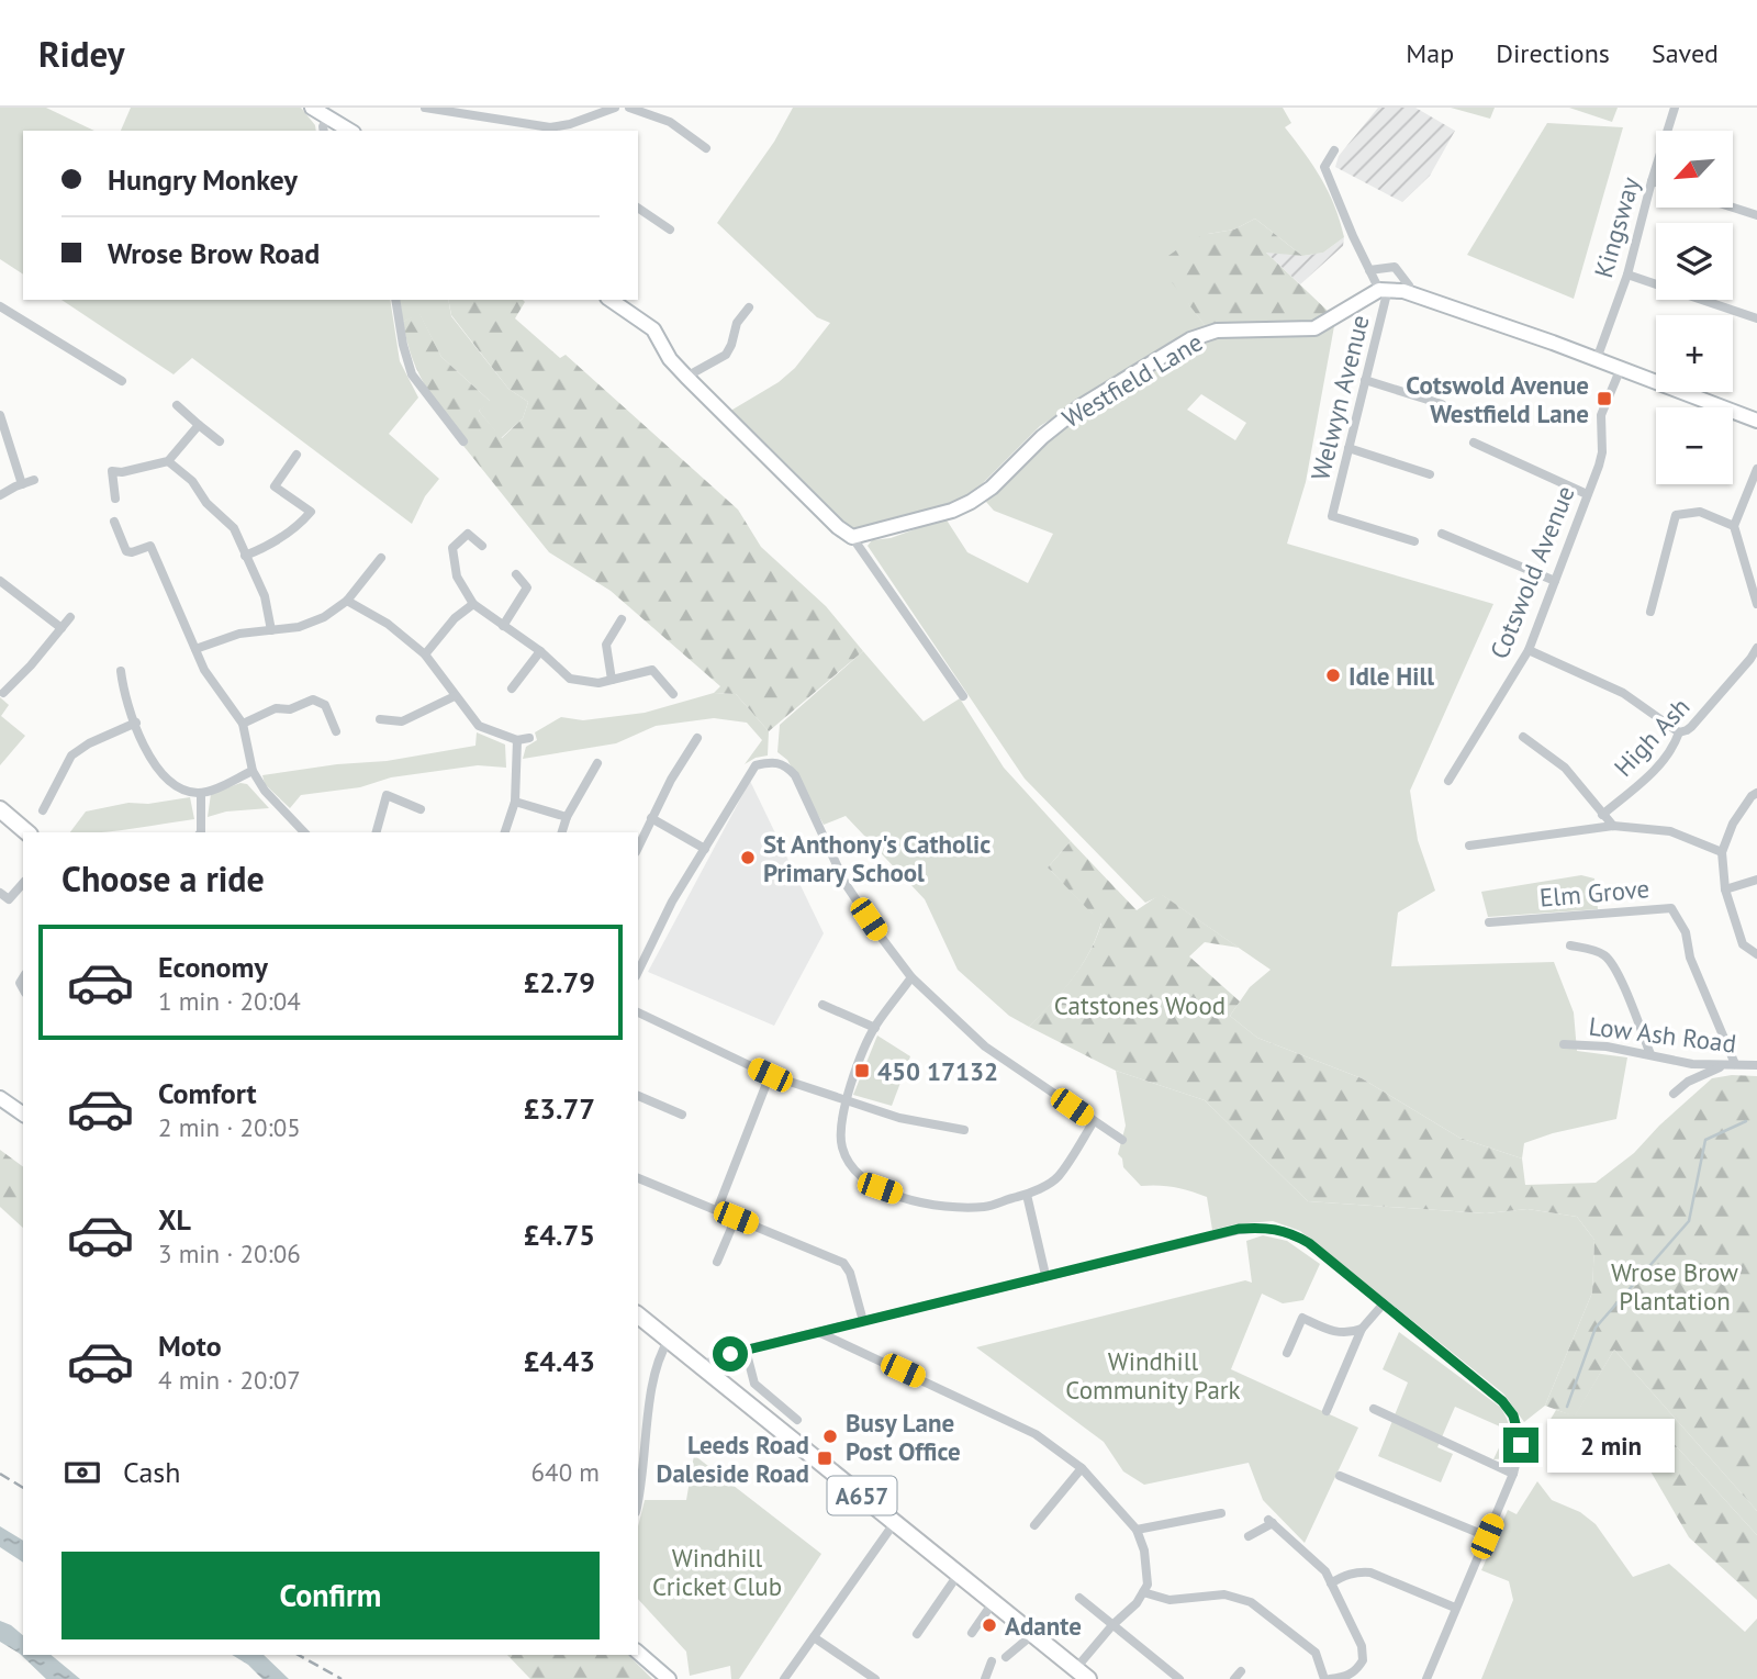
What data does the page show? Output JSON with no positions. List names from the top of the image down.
{
  "streets": {
    "main road": ["A657"],
    "street": [
      "Kingsway",
      "Westfield Lane",
      "Welwyn Avenue",
      "Cotswold Avenue",
      "High Ash",
      "Elm Grove",
      "Low Ash Road"
    ]
  },
  "crossings": [
    ["Westfield Lane", "Welwyn Avenue"],
    ["Elm Grove", "Low Ash Road"]
  ],
  "parks": [
    "Catstones Wood",
    "Wrose Brow Plantation",
    "Windhill Community Park",
    "Windhill Cricket Club"
  ],
  "places": {
    "transit": ["Cotswold Avenue Westfield Lane", "450 17132", "Leeds Road Daleside Road"],
    "other": [
      "Idle Hill",
      "St Anthony's Catholic Primary School",
      "Busy Lane Post Office",
      "Adante"
    ]
  },
  "north": "bottom left",
  "page": {
    "header": "Ridey",
    "nav": ["Map", "Directions", "Saved"],
    "map_buttons": ["+", "−"],
    "banner": ["Hungry Monkey", "Wrose Brow Road"],
    "heading": "Choose a ride",
    "list": [
      {
        "name": "Economy",
        "note": "1 min · 20:04",
        "value": "£2.79"
      },
      {
        "name": "Comfort",
        "note": "2 min · 20:05",
        "value": "£3.77"
      },
      {
        "name": "XL",
        "note": "3 min · 20:06",
        "value": "£4.75"
      },
      {
        "name": "Moto",
        "note": "4 min · 20:07",
        "value": "£4.43"
      }
    ],
    "bubble": "2 min",
    "pay": ["Cash", "640 m"],
    "buttons": "Confirm"
  }
}
